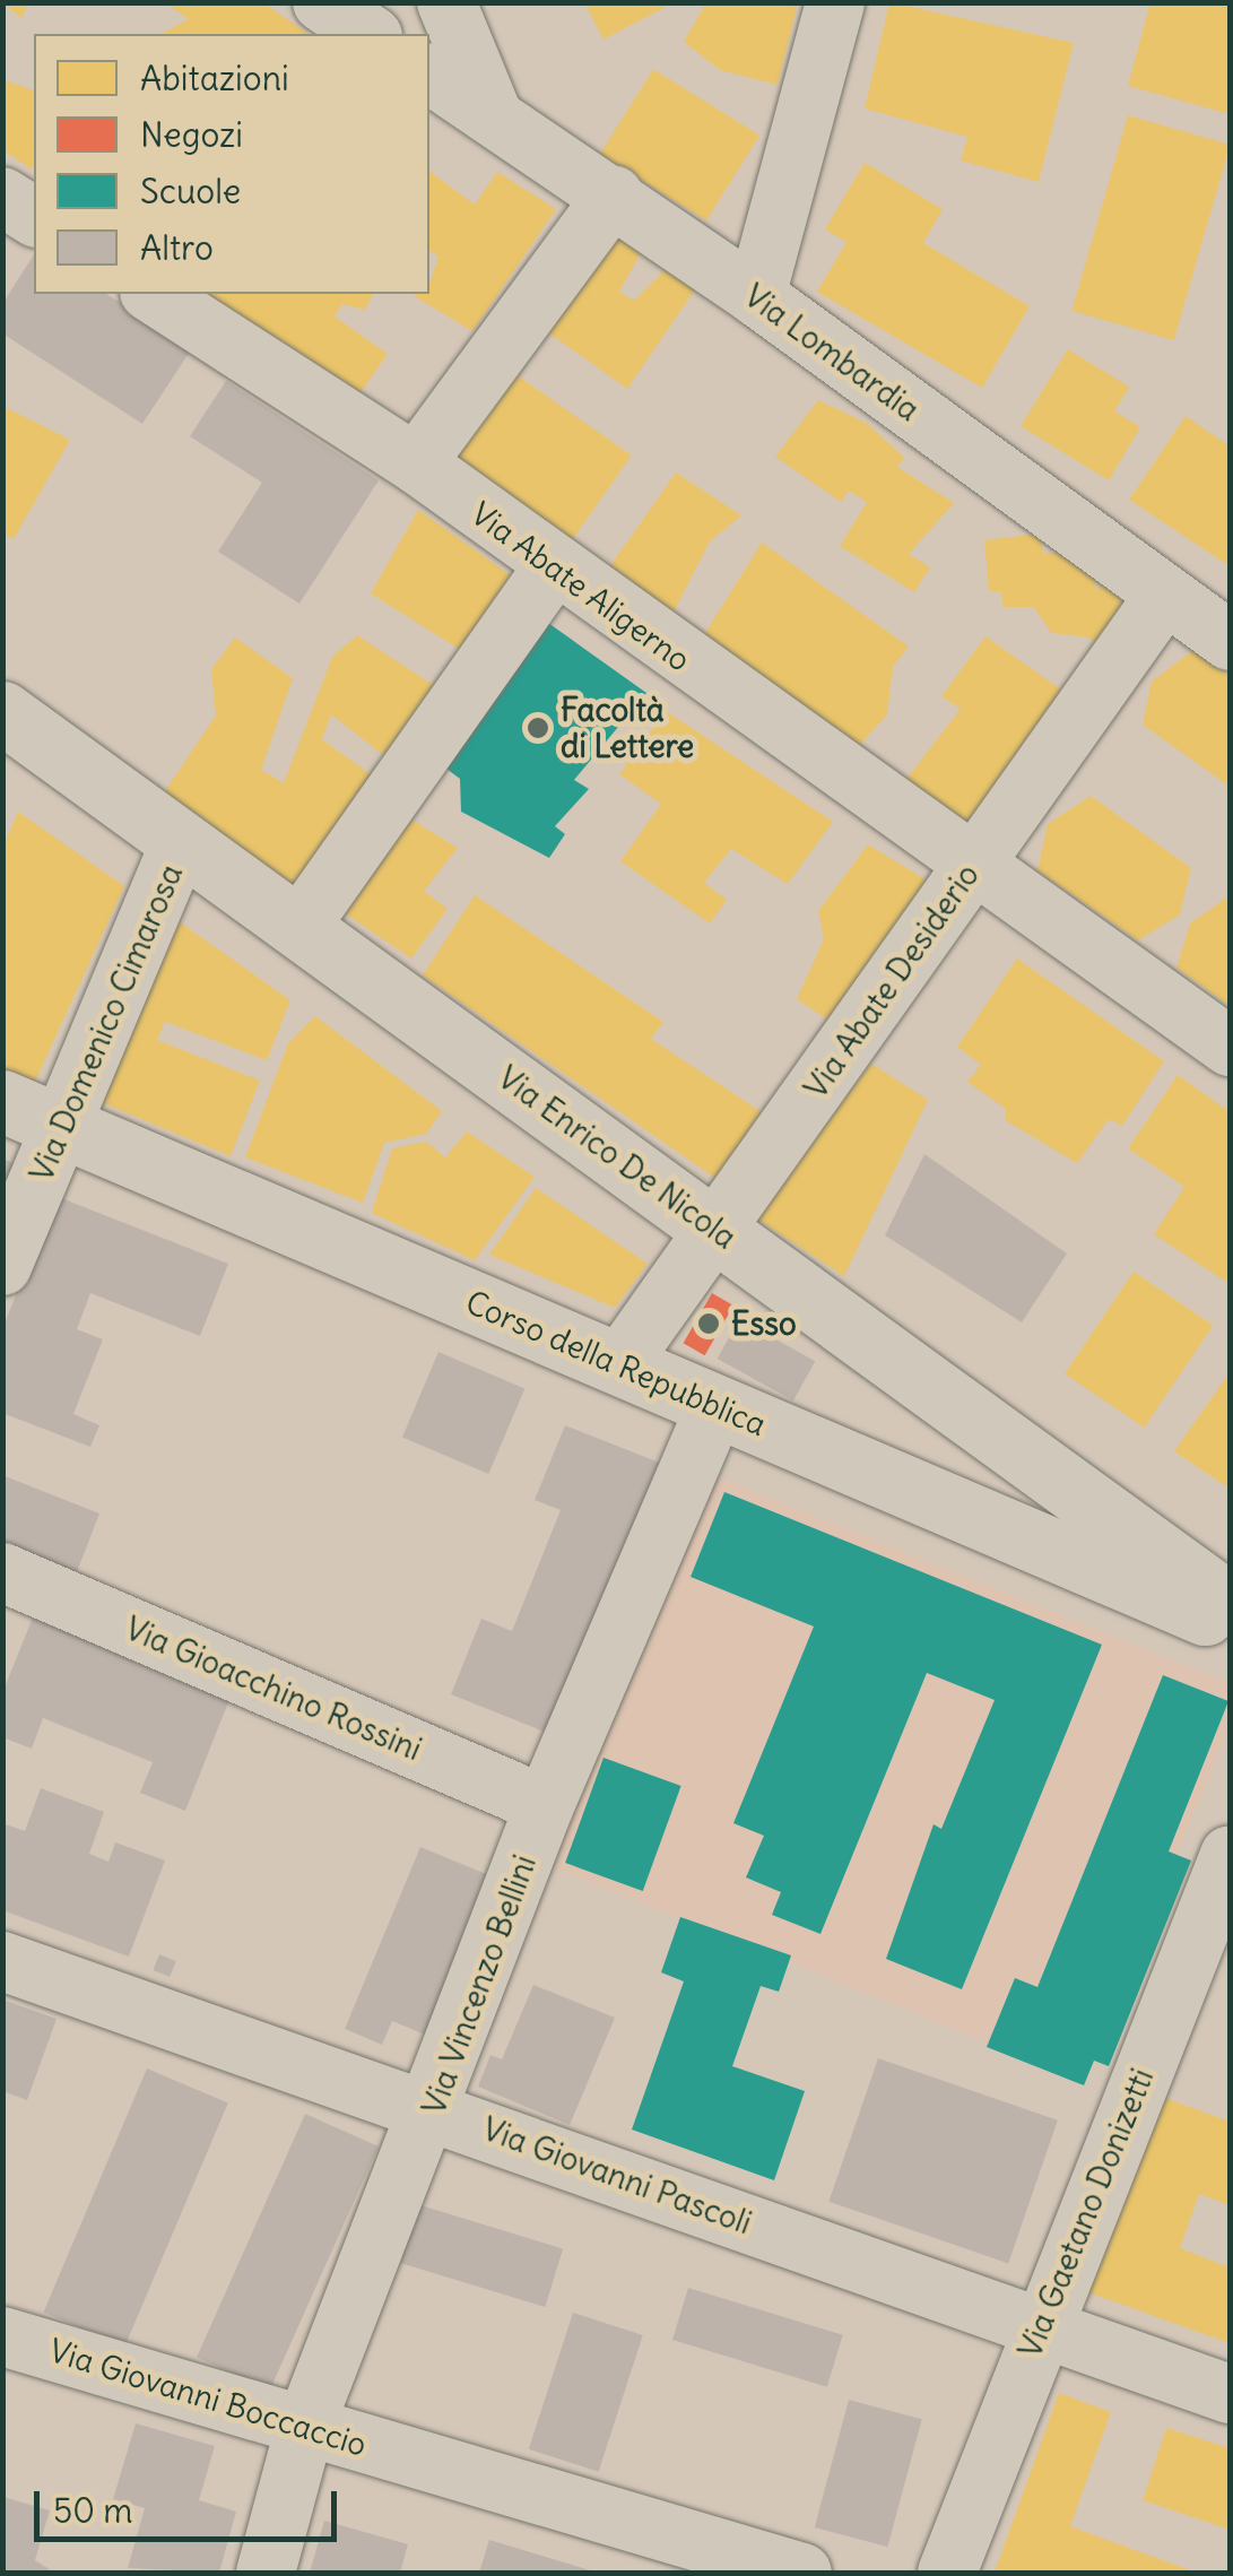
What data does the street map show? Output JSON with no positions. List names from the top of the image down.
{
  "streets": {
    "main road": ["Via Enrico De Nicola", "Corso della Repubblica"],
    "street": [
      "Via Lombardia",
      "Via Abate Aligerno",
      "Via Abate Desiderio",
      "Via Domenico Cimarosa",
      "Via Gioacchino Rossini",
      "Via Vincenzo Bellini",
      "Via Giovanni Pascoli",
      "Via Gaetano Donizetti",
      "Via Giovanni Boccaccio"
    ]
  },
  "crossings": [
    ["Via Lombardia", "Via Abate Desiderio"],
    ["Via Abate Aligerno", "Via Abate Desiderio"],
    ["Via Abate Desiderio", "Via Enrico De Nicola"],
    ["Via Abate Desiderio", "Corso della Repubblica"],
    ["Via Domenico Cimarosa", "Via Enrico De Nicola"],
    ["Via Domenico Cimarosa", "Corso della Repubblica"],
    ["Corso della Repubblica", "Via Vincenzo Bellini"],
    ["Via Gioacchino Rossini", "Via Vincenzo Bellini"],
    ["Via Vincenzo Bellini", "Via Giovanni Pascoli"],
    ["Via Vincenzo Bellini", "Via Giovanni Boccaccio"],
    ["Via Giovanni Pascoli", "Via Gaetano Donizetti"]
  ],
  "places": ["Facoltà di Lettere", "Esso"],
  "legend": [
    "Abitazioni",
    "Negozi",
    "Scuole",
    "Altro"
  ],
  "scale_bar": "50 m"
}
